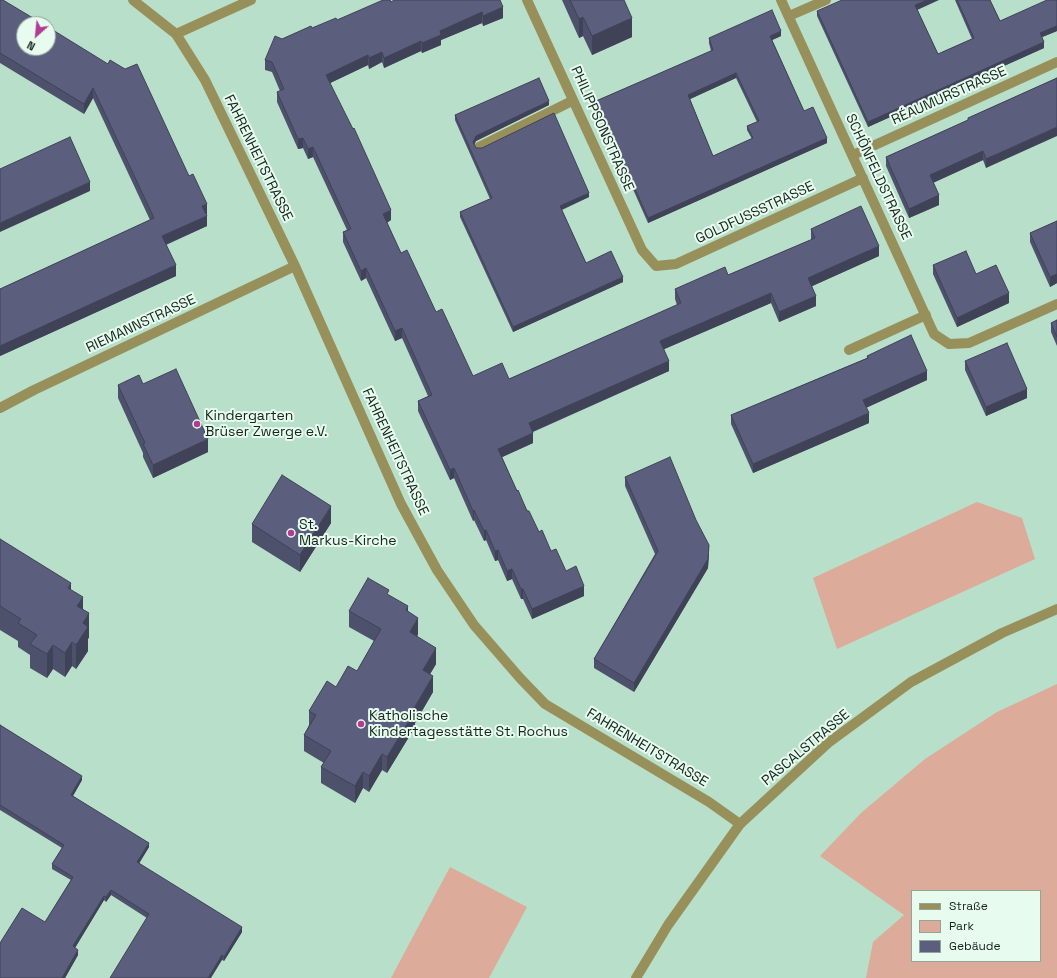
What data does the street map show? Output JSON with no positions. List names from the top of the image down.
{
  "streets": {
    "street": [
      "RÉAUMURSTRASSE",
      "PHILIPPSONSTRASSE",
      "FAHRENHEITSTRASSE",
      "SCHÖNFELDSTRASSE",
      "GOLDFUSSSTRASSE",
      "RIEMANNSTRASSE",
      "PASCALSTRASSE"
    ]
  },
  "crossings": [
    ["RÉAUMURSTRASSE", "SCHÖNFELDSTRASSE"],
    ["PHILIPPSONSTRASSE", "GOLDFUSSSTRASSE"],
    ["FAHRENHEITSTRASSE", "RIEMANNSTRASSE"],
    ["FAHRENHEITSTRASSE", "PASCALSTRASSE"],
    ["SCHÖNFELDSTRASSE", "GOLDFUSSSTRASSE"]
  ],
  "places": ["Kindergarten Brüser Zwerge e.V.", "St. Markus-Kirche", "Katholische Kindertagesstätte St. Rochus"],
  "legend": ["Straße", "Park", "Gebäude"],
  "north": "bottom left"
}
